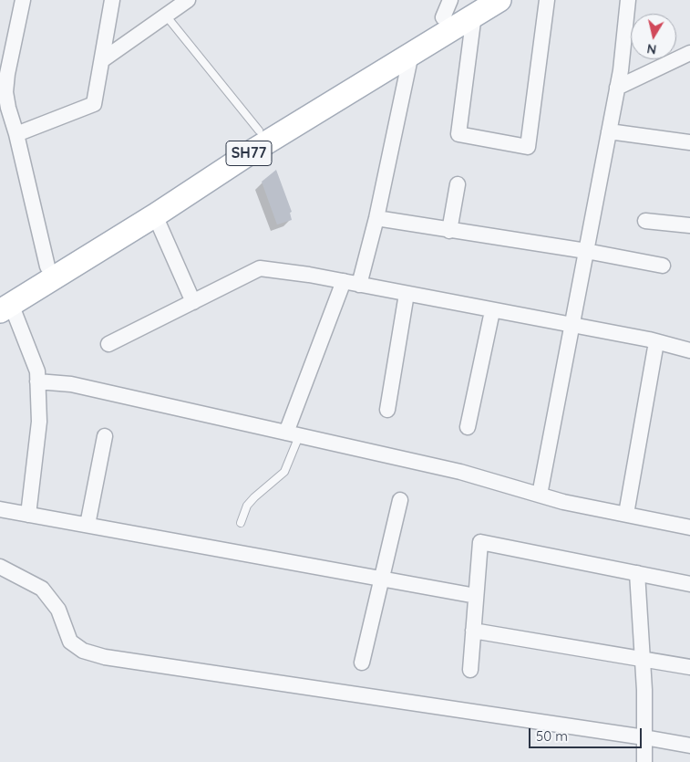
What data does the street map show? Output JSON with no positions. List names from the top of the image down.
{
  "streets": {
    "main road": ["SH77"]
  },
  "scale_bar": "50 m",
  "north": "bottom"
}
